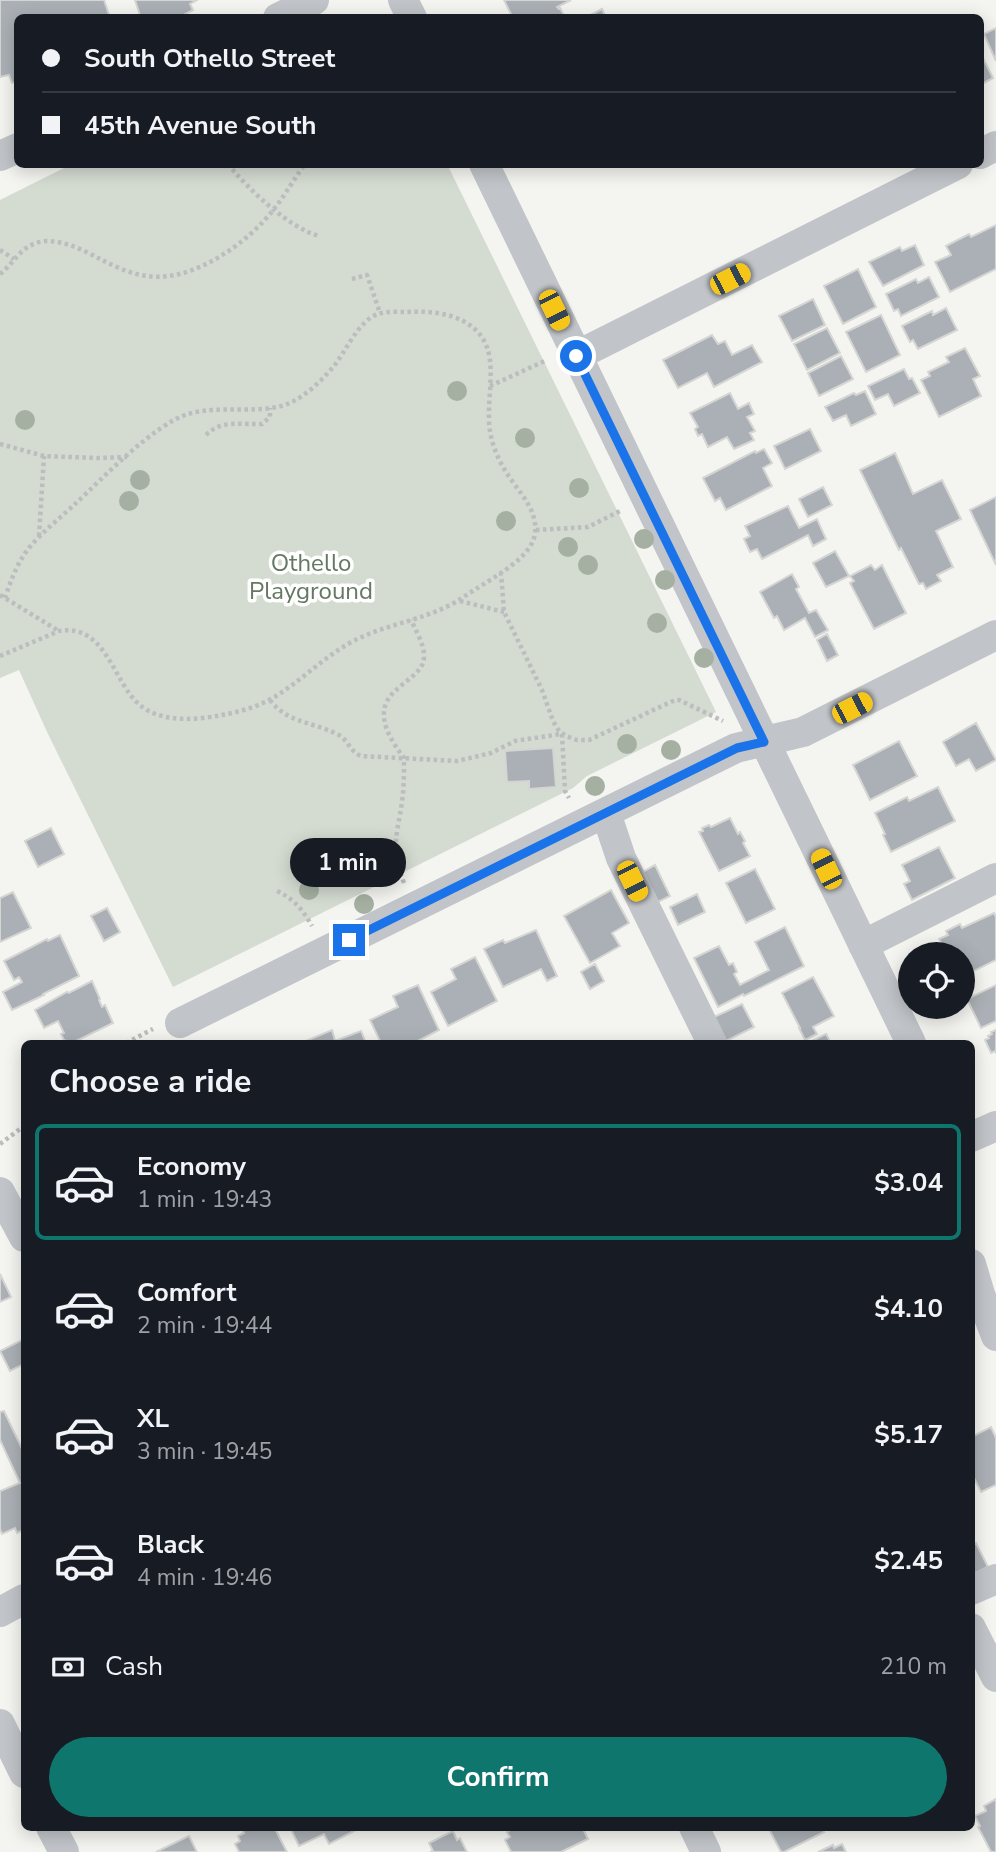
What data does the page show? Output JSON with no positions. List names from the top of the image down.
{
  "parks": ["Othello Playground"],
  "page": {
    "banner": ["South Othello Street", "45th Avenue South"],
    "bubble": "1 min",
    "heading": "Choose a ride",
    "list": [
      {
        "name": "Economy",
        "note": "1 min · 19:43",
        "value": "$3.04"
      },
      {
        "name": "Comfort",
        "note": "2 min · 19:44",
        "value": "$4.10"
      },
      {
        "name": "XL",
        "note": "3 min · 19:45",
        "value": "$5.17"
      },
      {
        "name": "Black",
        "note": "4 min · 19:46",
        "value": "$2.45"
      }
    ],
    "pay": ["Cash", "210 m"],
    "buttons": "Confirm"
  }
}
